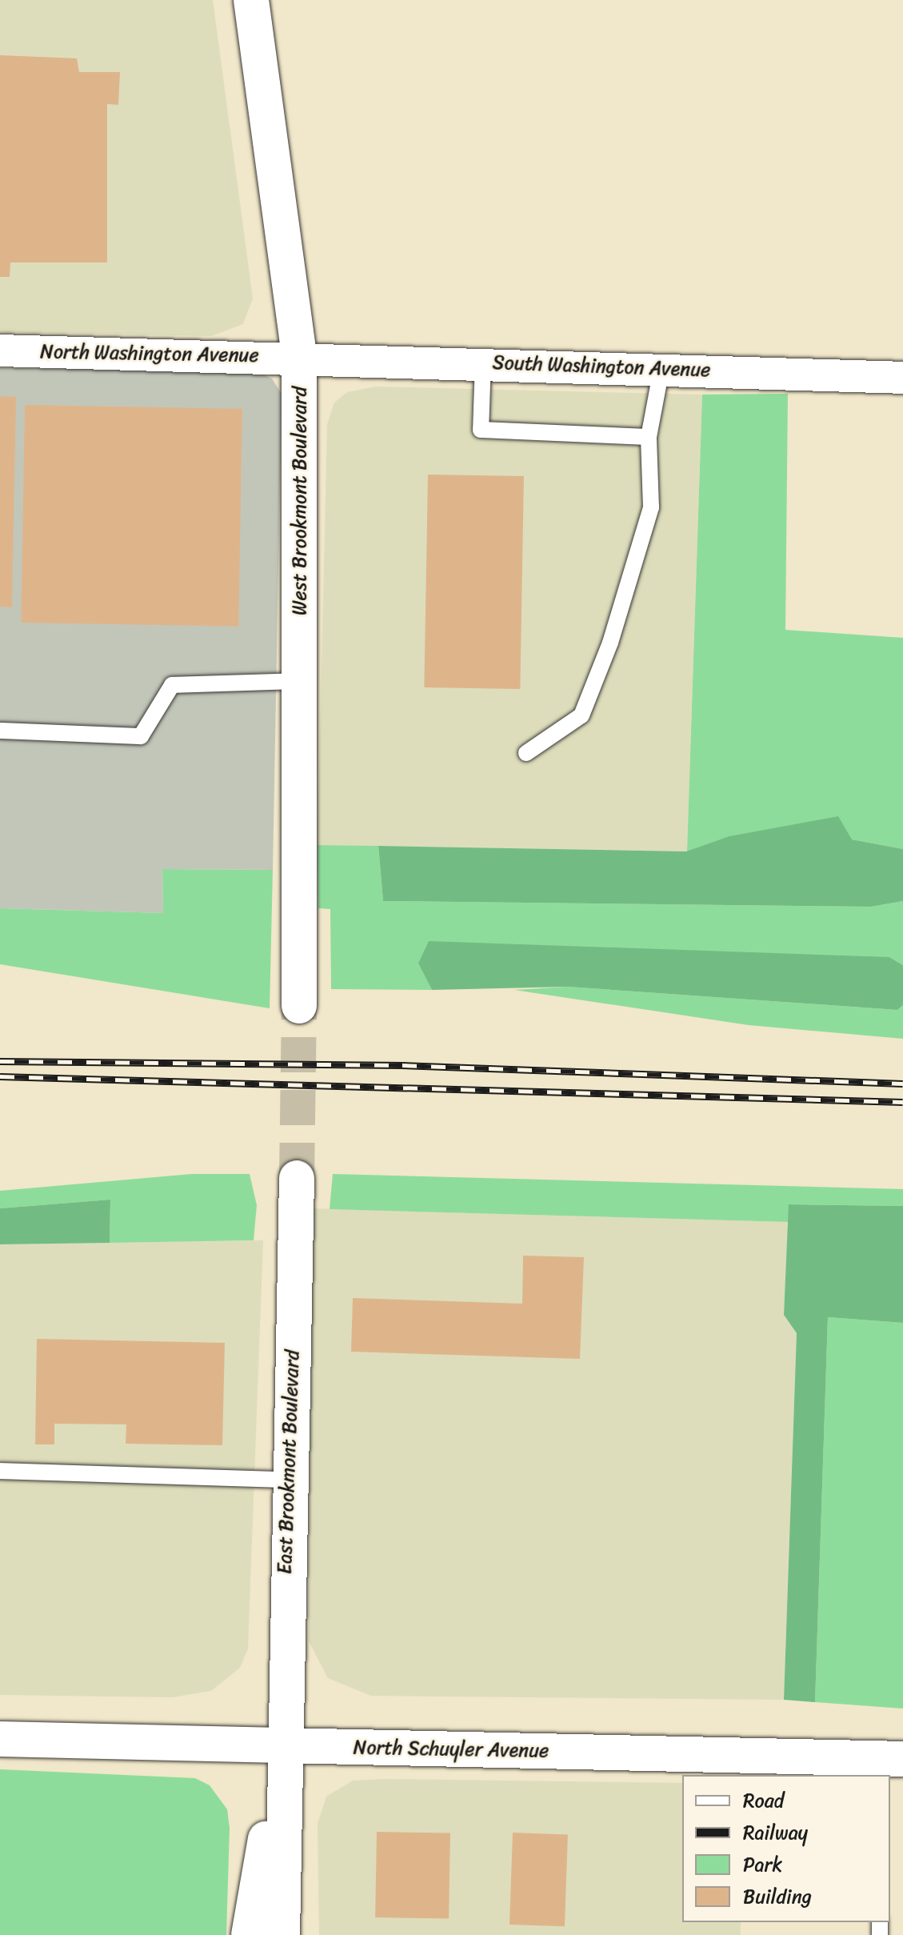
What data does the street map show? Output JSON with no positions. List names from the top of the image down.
{
  "streets": {
    "main road": ["West Brookmont Boulevard", "East Brookmont Boulevard", "North Schuyler Avenue"],
    "street": ["North Washington Avenue", "South Washington Avenue"]
  },
  "crossings": [
    ["North Washington Avenue", "South Washington Avenue"],
    ["North Washington Avenue", "West Brookmont Boulevard"],
    ["South Washington Avenue", "West Brookmont Boulevard"],
    ["East Brookmont Boulevard", "North Schuyler Avenue"]
  ],
  "legend": [
    "Road",
    "Railway",
    "Park",
    "Building"
  ]
}
